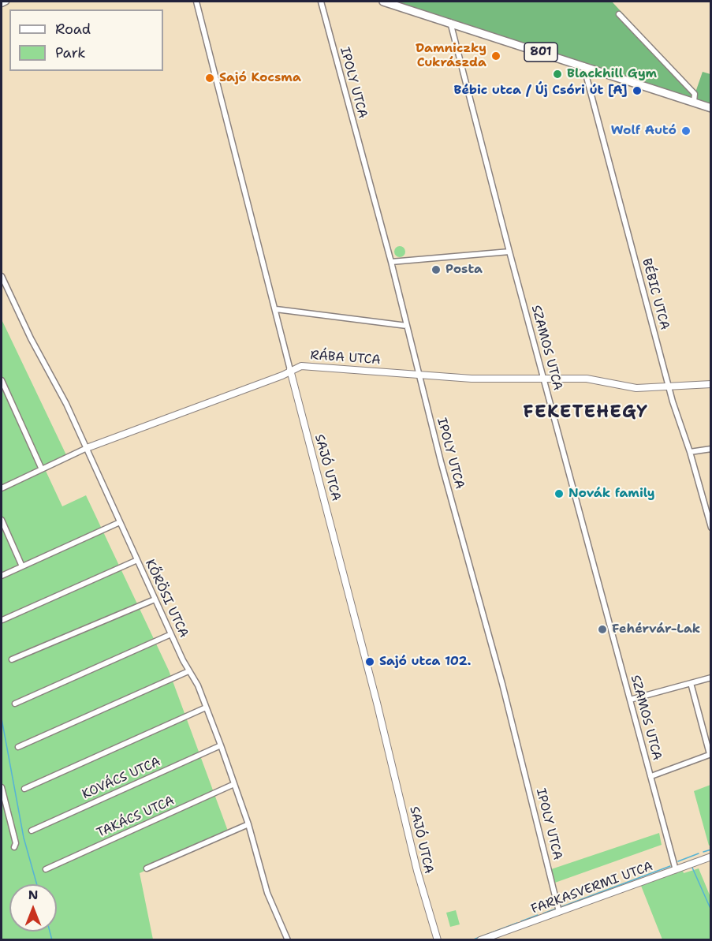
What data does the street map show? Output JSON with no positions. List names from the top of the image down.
{
  "streets": {
    "main road": ["801"],
    "street": [
      "IPOLY UTCA",
      "BÉBIC UTCA",
      "SZAMOS UTCA",
      "RÁBA UTCA",
      "SAJÓ UTCA",
      "KŐRÖSI UTCA",
      "KOVÁCS UTCA",
      "TAKÁCS UTCA",
      "FARKASVERMI UTCA"
    ]
  },
  "crossings": [
    ["801", "BÉBIC UTCA"],
    ["801", "SZAMOS UTCA"],
    ["IPOLY UTCA", "RÁBA UTCA"],
    ["IPOLY UTCA", "FARKASVERMI UTCA"],
    ["BÉBIC UTCA", "RÁBA UTCA"],
    ["SZAMOS UTCA", "RÁBA UTCA"],
    ["SZAMOS UTCA", "FARKASVERMI UTCA"],
    ["RÁBA UTCA", "SAJÓ UTCA"],
    ["RÁBA UTCA", "KŐRÖSI UTCA"],
    ["KŐRÖSI UTCA", "KOVÁCS UTCA"],
    ["KŐRÖSI UTCA", "TAKÁCS UTCA"]
  ],
  "districts": ["FEKETEHEGY"],
  "places": [
    "Damniczky Cukrászda",
    "Blackhill Gym",
    "Sajó Kocsma",
    "Bébic utca / Új Csóri út [A]",
    "Wolf Autó",
    "Posta",
    "Novák family",
    "Fehérvár-Lak",
    "Sajó utca 102."
  ],
  "legend": ["Road", "Park"],
  "north": "top"
}
